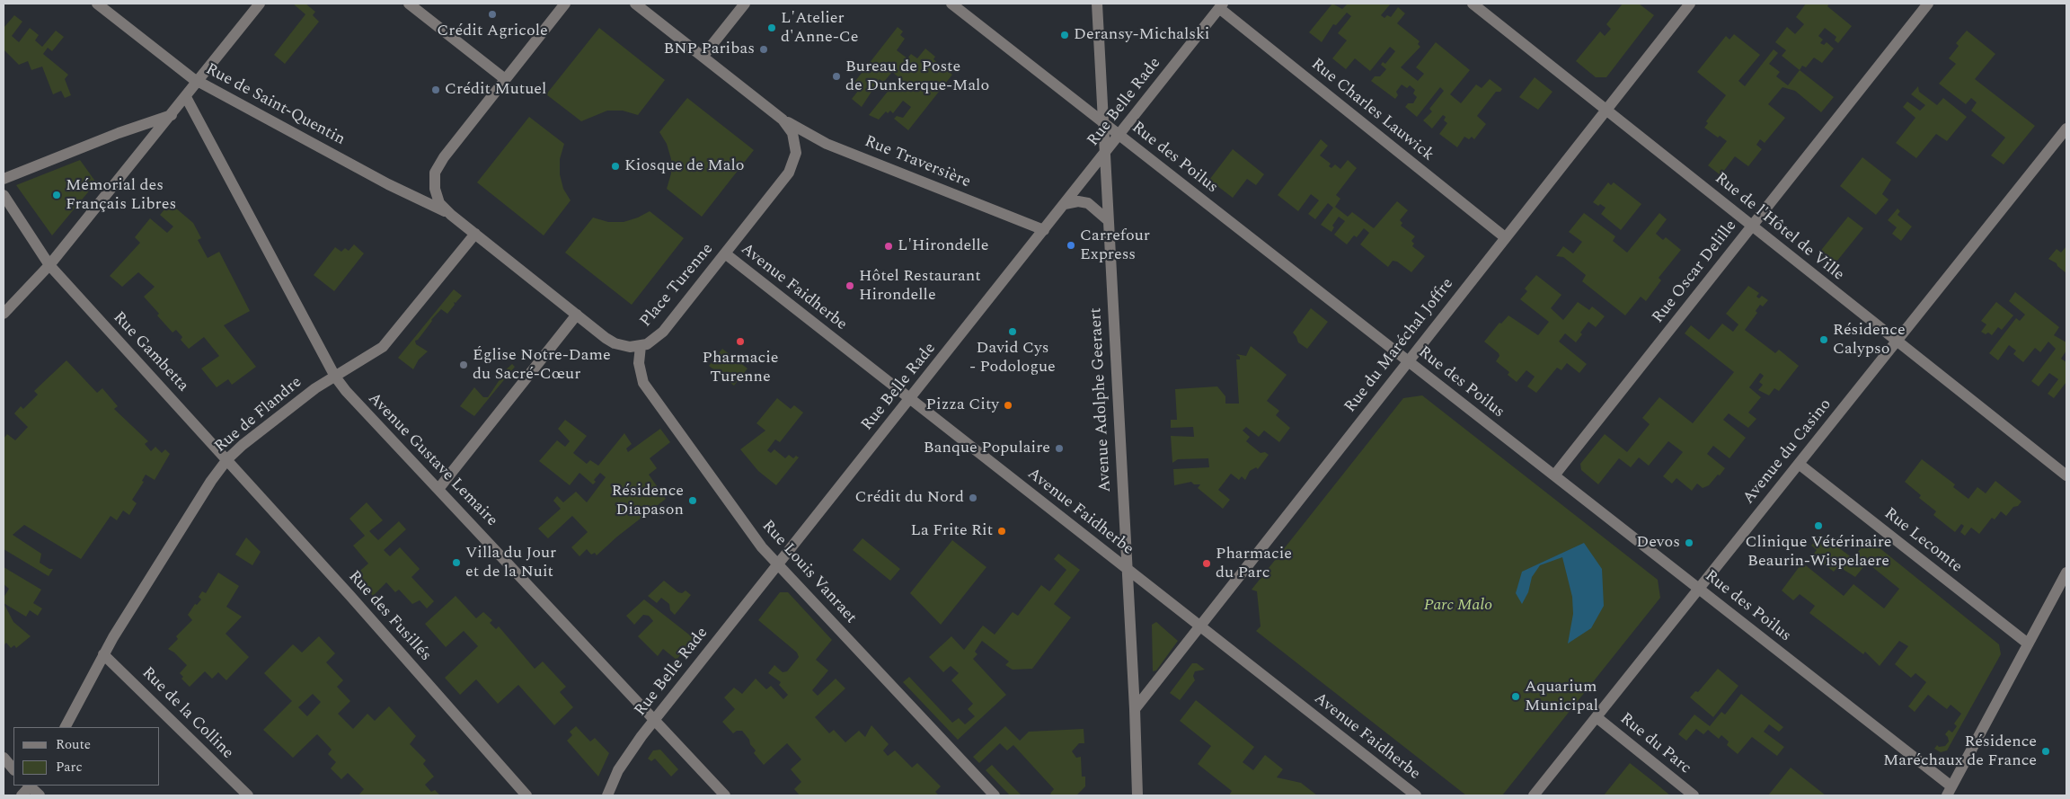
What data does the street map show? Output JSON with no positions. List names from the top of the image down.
{
  "streets": {
    "street": [
      "Rue Belle Rade",
      "Rue de Saint-Quentin",
      "Rue Charles Lauwick",
      "Rue des Poilus",
      "Rue Traversière",
      "Rue de l'Hôtel de Ville",
      "Rue Oscar Delille",
      "Place Turenne",
      "Avenue Faidherbe",
      "Rue du Maréchal Joffre",
      "Rue Gambetta",
      "Avenue Adolphe Geeraert",
      "Rue de Flandre",
      "Avenue du Casino",
      "Avenue Gustave Lemaire",
      "Rue Lecomte",
      "Rue Louis Vanraet",
      "Rue des Fusillés",
      "Rue de la Colline",
      "Rue du Parc"
    ]
  },
  "crossings": [
    ["Rue Belle Rade", "Rue Charles Lauwick"],
    ["Rue Belle Rade", "Rue des Poilus"],
    ["Rue Belle Rade", "Rue Traversière"],
    ["Rue Belle Rade", "Avenue Faidherbe"],
    ["Rue Belle Rade", "Avenue Adolphe Geeraert"],
    ["Rue Belle Rade", "Avenue Gustave Lemaire"],
    ["Rue Belle Rade", "Rue Louis Vanraet"],
    ["Rue de Saint-Quentin", "Place Turenne"],
    ["Rue Charles Lauwick", "Rue du Maréchal Joffre"],
    ["Rue des Poilus", "Rue Oscar Delille"],
    ["Rue des Poilus", "Rue du Maréchal Joffre"],
    ["Rue des Poilus", "Avenue Adolphe Geeraert"],
    ["Rue des Poilus", "Avenue du Casino"],
    ["Rue Traversière", "Place Turenne"],
    ["Rue de l'Hôtel de Ville", "Rue Oscar Delille"],
    ["Rue de l'Hôtel de Ville", "Rue du Maréchal Joffre"],
    ["Rue de l'Hôtel de Ville", "Avenue du Casino"],
    ["Place Turenne", "Avenue Faidherbe"],
    ["Place Turenne", "Rue de Flandre"],
    ["Place Turenne", "Rue Louis Vanraet"],
    ["Avenue Faidherbe", "Rue du Maréchal Joffre"],
    ["Avenue Faidherbe", "Avenue Adolphe Geeraert"],
    ["Rue du Maréchal Joffre", "Avenue Adolphe Geeraert"],
    ["Rue Gambetta", "Rue de Flandre"],
    ["Rue Gambetta", "Rue des Fusillés"],
    ["Rue de Flandre", "Avenue Gustave Lemaire"],
    ["Rue de Flandre", "Rue des Fusillés"],
    ["Rue de Flandre", "Rue de la Colline"],
    ["Avenue du Casino", "Rue Lecomte"],
    ["Avenue du Casino", "Rue du Parc"]
  ],
  "parks": ["Parc Malo"],
  "places": [
    "Crédit Agricole",
    "L'Atelier d'Anne-Ce",
    "Deransy-Michalski",
    "BNP Paribas",
    "Bureau de Poste de Dunkerque-Malo",
    "Crédit Mutuel",
    "Kiosque de Malo",
    "Mémorial des Français Libres",
    "Carrefour Express",
    "L'Hirondelle",
    "Hôtel Restaurant Hirondelle",
    "David Cys - Podologue",
    "Résidence Calypso",
    "Pharmacie Turenne",
    "Église Notre-Dame du Sacré-Cœur",
    "Pizza City",
    "Banque Populaire",
    "Crédit du Nord",
    "Résidence Diapason",
    "Clinique Vétérinaire Beaurin-Wispelaere",
    "La Frite Rit",
    "Devos",
    "Villa du Jour et de la Nuit",
    "Pharmacie du Parc",
    "Aquarium Municipal",
    "Résidence Maréchaux de France"
  ],
  "legend": ["Route", "Parc"]
}
